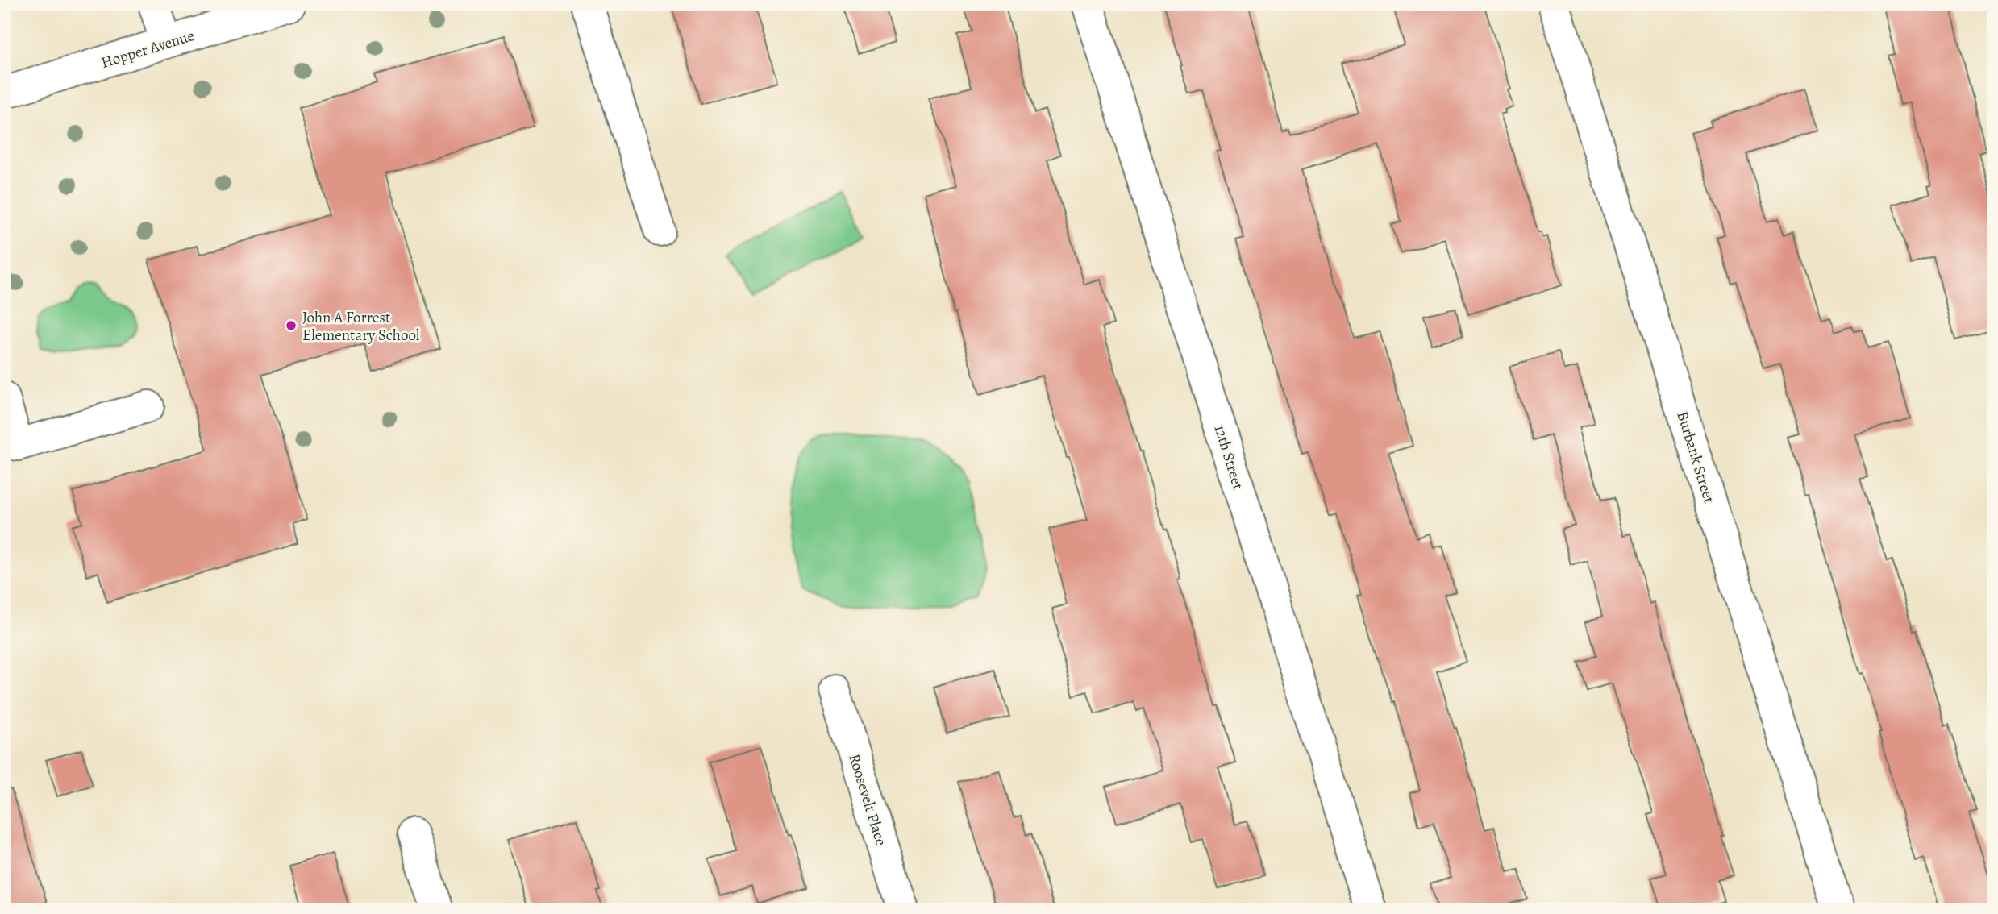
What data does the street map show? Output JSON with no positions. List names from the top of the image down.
{
  "streets": {
    "street": [
      "Hopper Avenue",
      "12th Street",
      "Burbank Street",
      "Roosevelt Place"
    ]
  },
  "places": ["John A Forrest Elementary School"]
}
